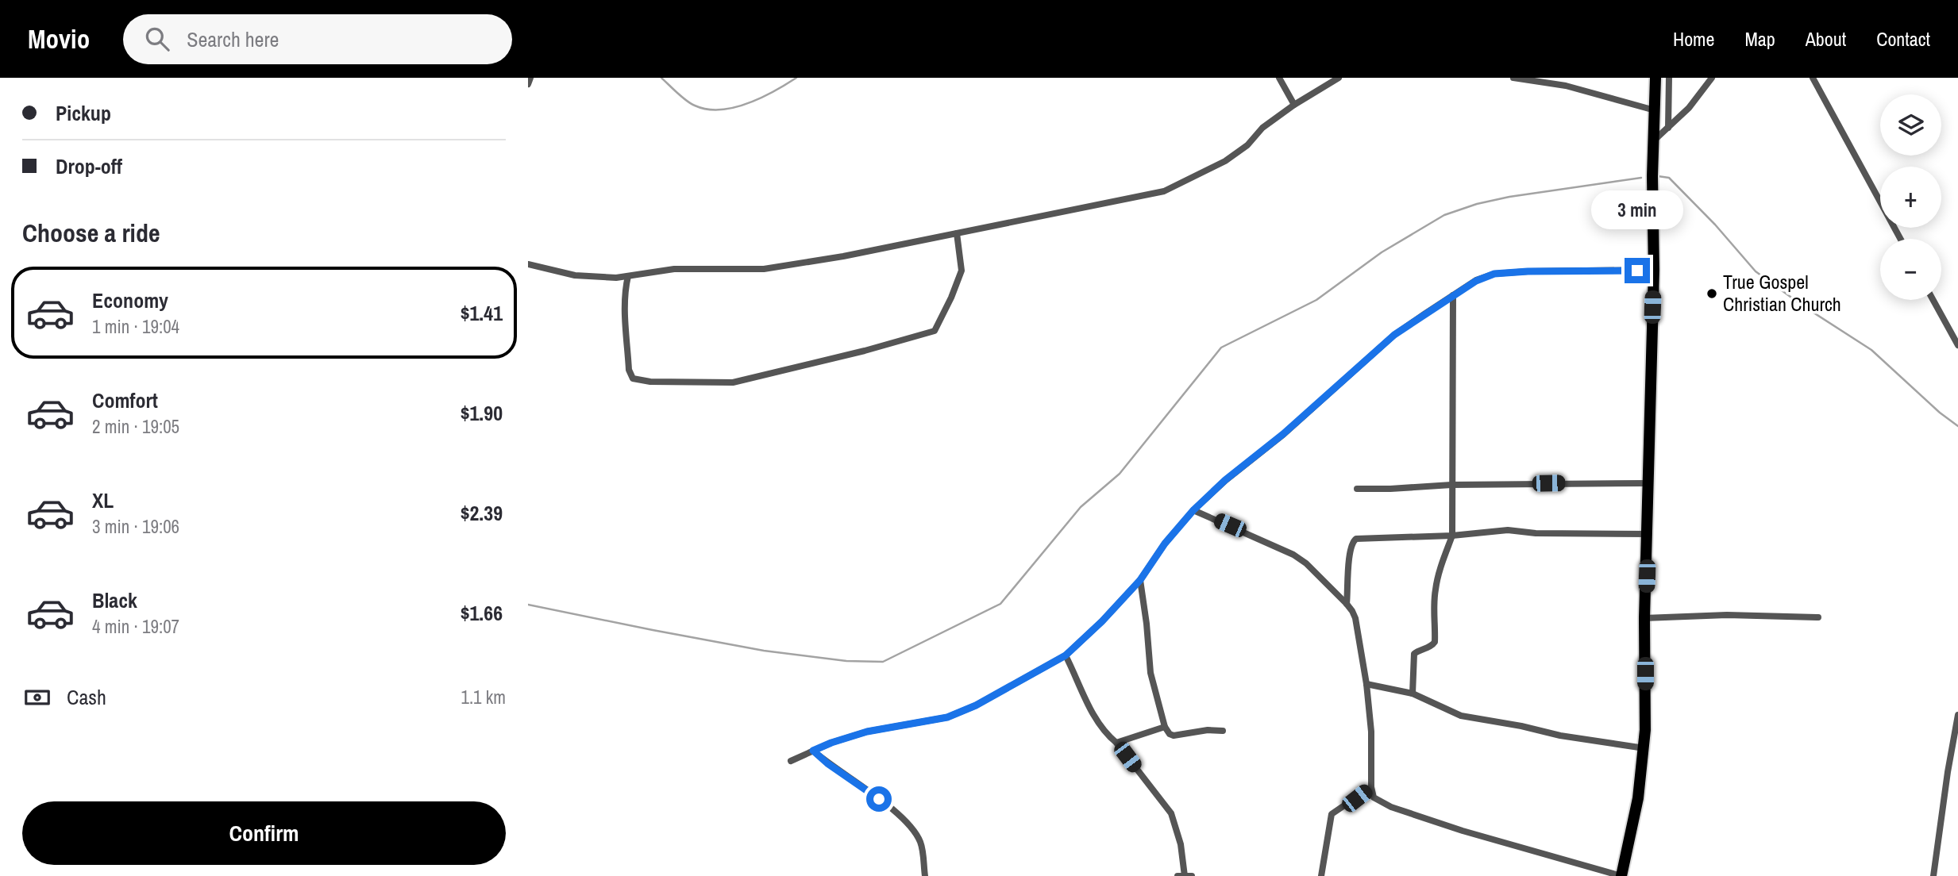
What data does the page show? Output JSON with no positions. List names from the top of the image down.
{
  "places": ["True Gospel Christian Church"],
  "page": {
    "header": "Movio",
    "search": "Search here",
    "nav": [
      "Home",
      "Map",
      "About",
      "Contact"
    ],
    "banner": ["Pickup", "Drop-off"],
    "map_buttons": ["+", "−"],
    "bubble": "3 min",
    "heading": "Choose a ride",
    "list": [
      {
        "name": "Economy",
        "note": "1 min · 19:04",
        "value": "$1.41"
      },
      {
        "name": "Comfort",
        "note": "2 min · 19:05",
        "value": "$1.90"
      },
      {
        "name": "XL",
        "note": "3 min · 19:06",
        "value": "$2.39"
      },
      {
        "name": "Black",
        "note": "4 min · 19:07",
        "value": "$1.66"
      }
    ],
    "pay": ["Cash", "1.1 km"],
    "buttons": "Confirm"
  }
}
